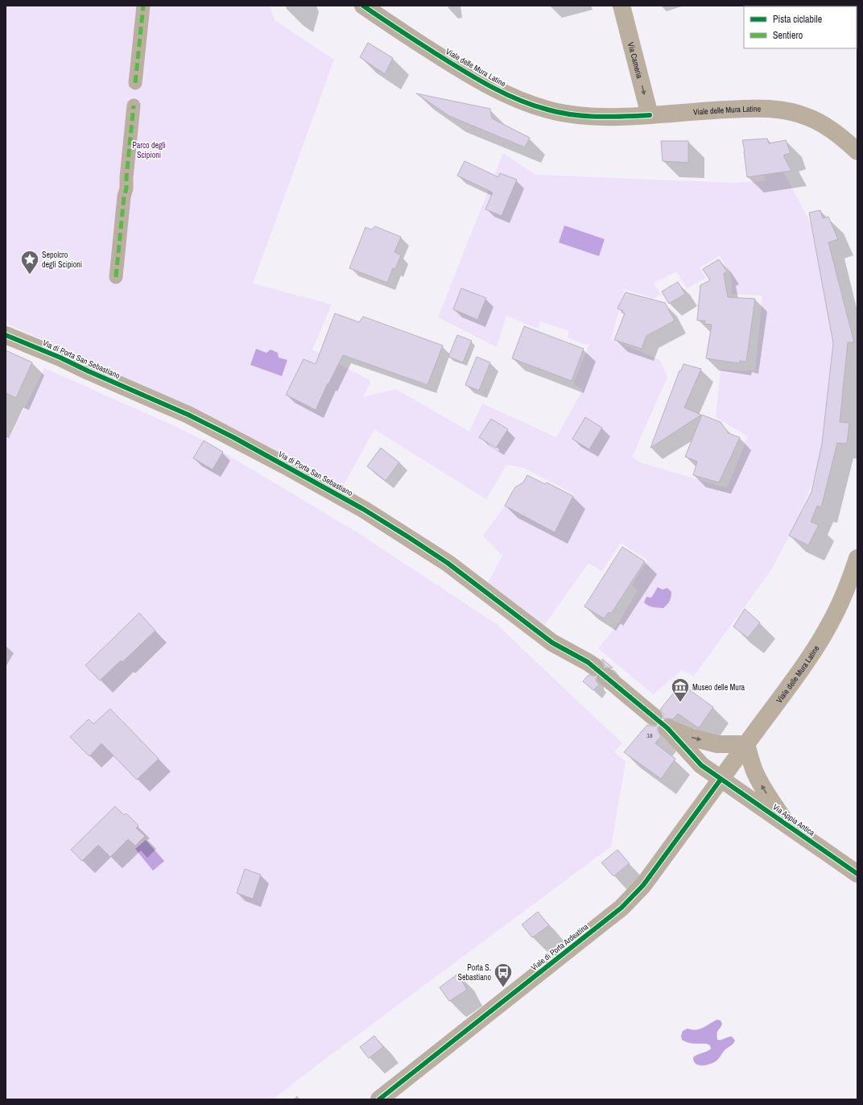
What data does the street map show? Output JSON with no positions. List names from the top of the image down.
{
  "streets": {
    "street": [
      "Via Cameria",
      "Viale delle Mura Latine",
      "Via di Porta San Sebastiano",
      "Via Appia Antica",
      "Viale di Porta Ardeatina"
    ]
  },
  "crossings": [
    ["Via Cameria", "Viale delle Mura Latine"],
    ["Viale delle Mura Latine", "Via Appia Antica"],
    ["Viale delle Mura Latine", "Viale di Porta Ardeatina"],
    ["Via Appia Antica", "Viale di Porta Ardeatina"]
  ],
  "one_way": ["Via Cameria"],
  "parks": ["Parco degli Scipioni"],
  "places": {
    "place": ["Sepolcro degli Scipioni"],
    "museum": ["Museo delle Mura"],
    "bus stop": ["Porta S. Sebastiano"]
  },
  "house_numbers": ["18"],
  "legend": ["Pista ciclabile", "Sentiero"]
}
